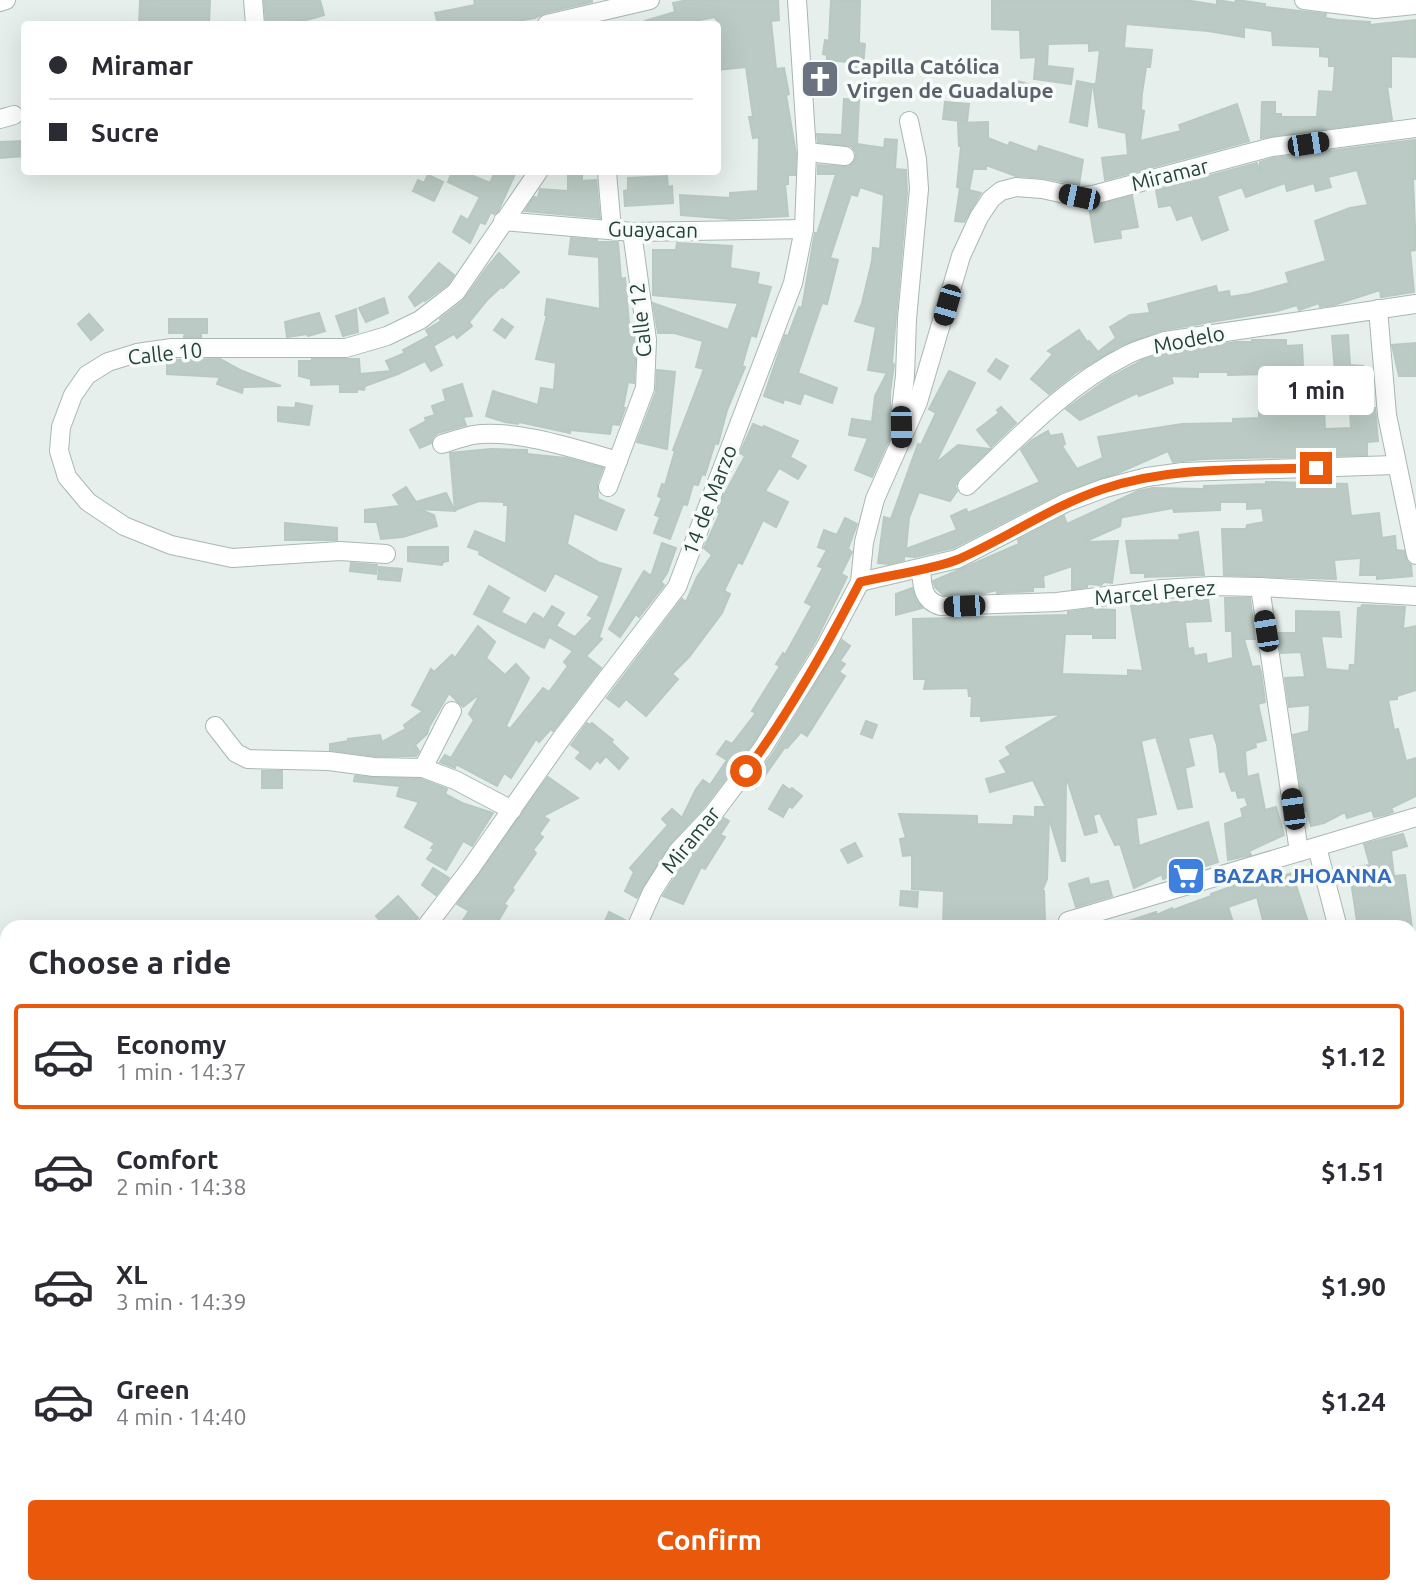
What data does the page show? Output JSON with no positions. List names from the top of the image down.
{
  "streets": {
    "street": [
      "Miramar",
      "Guayacan",
      "Calle 12",
      "Modelo",
      "Calle 10",
      "14 de Marzo",
      "Marcel Perez"
    ]
  },
  "crossings": [
    ["Guayacan", "Calle 12"],
    ["Guayacan", "Calle 10"],
    ["Guayacan", "14 de Marzo"]
  ],
  "places": {
    "church": ["Capilla Católica Virgen de Guadalupe"],
    "supermarket": ["BAZAR JHOANNA"]
  },
  "page": {
    "banner": ["Miramar", "Sucre"],
    "bubble": "1 min",
    "heading": "Choose a ride",
    "list": [
      {
        "name": "Economy",
        "note": "1 min · 14:37",
        "value": "$1.12"
      },
      {
        "name": "Comfort",
        "note": "2 min · 14:38",
        "value": "$1.51"
      },
      {
        "name": "XL",
        "note": "3 min · 14:39",
        "value": "$1.90"
      },
      {
        "name": "Green",
        "note": "4 min · 14:40",
        "value": "$1.24"
      }
    ],
    "buttons": "Confirm"
  }
}
